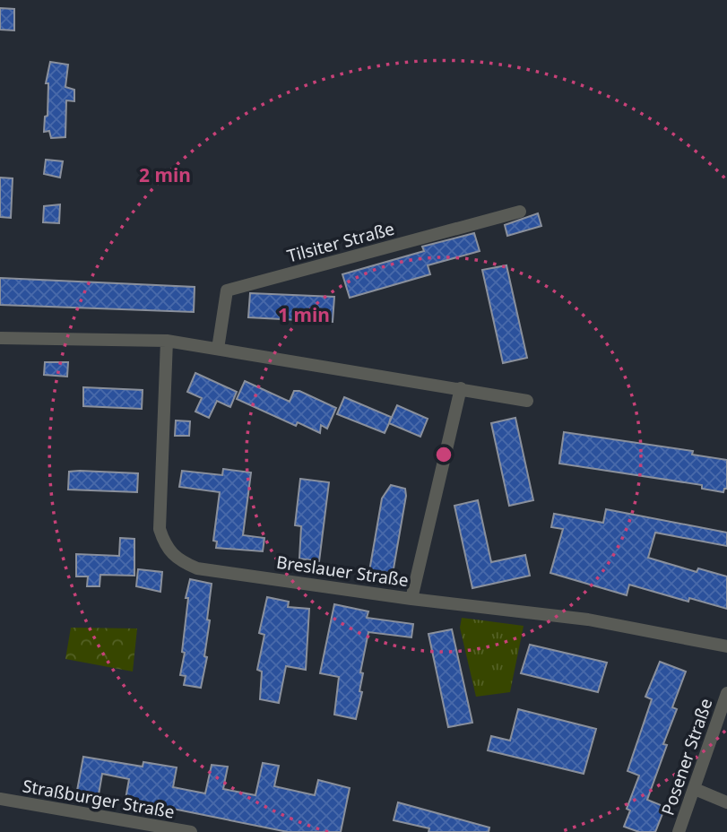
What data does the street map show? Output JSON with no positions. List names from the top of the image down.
{
  "streets": {
    "street": [
      "Tilsiter Straße",
      "Breslauer Straße",
      "Posener Straße",
      "Straßburger Straße"
    ]
  },
  "rings": ["2 min", "1 min"]
}
